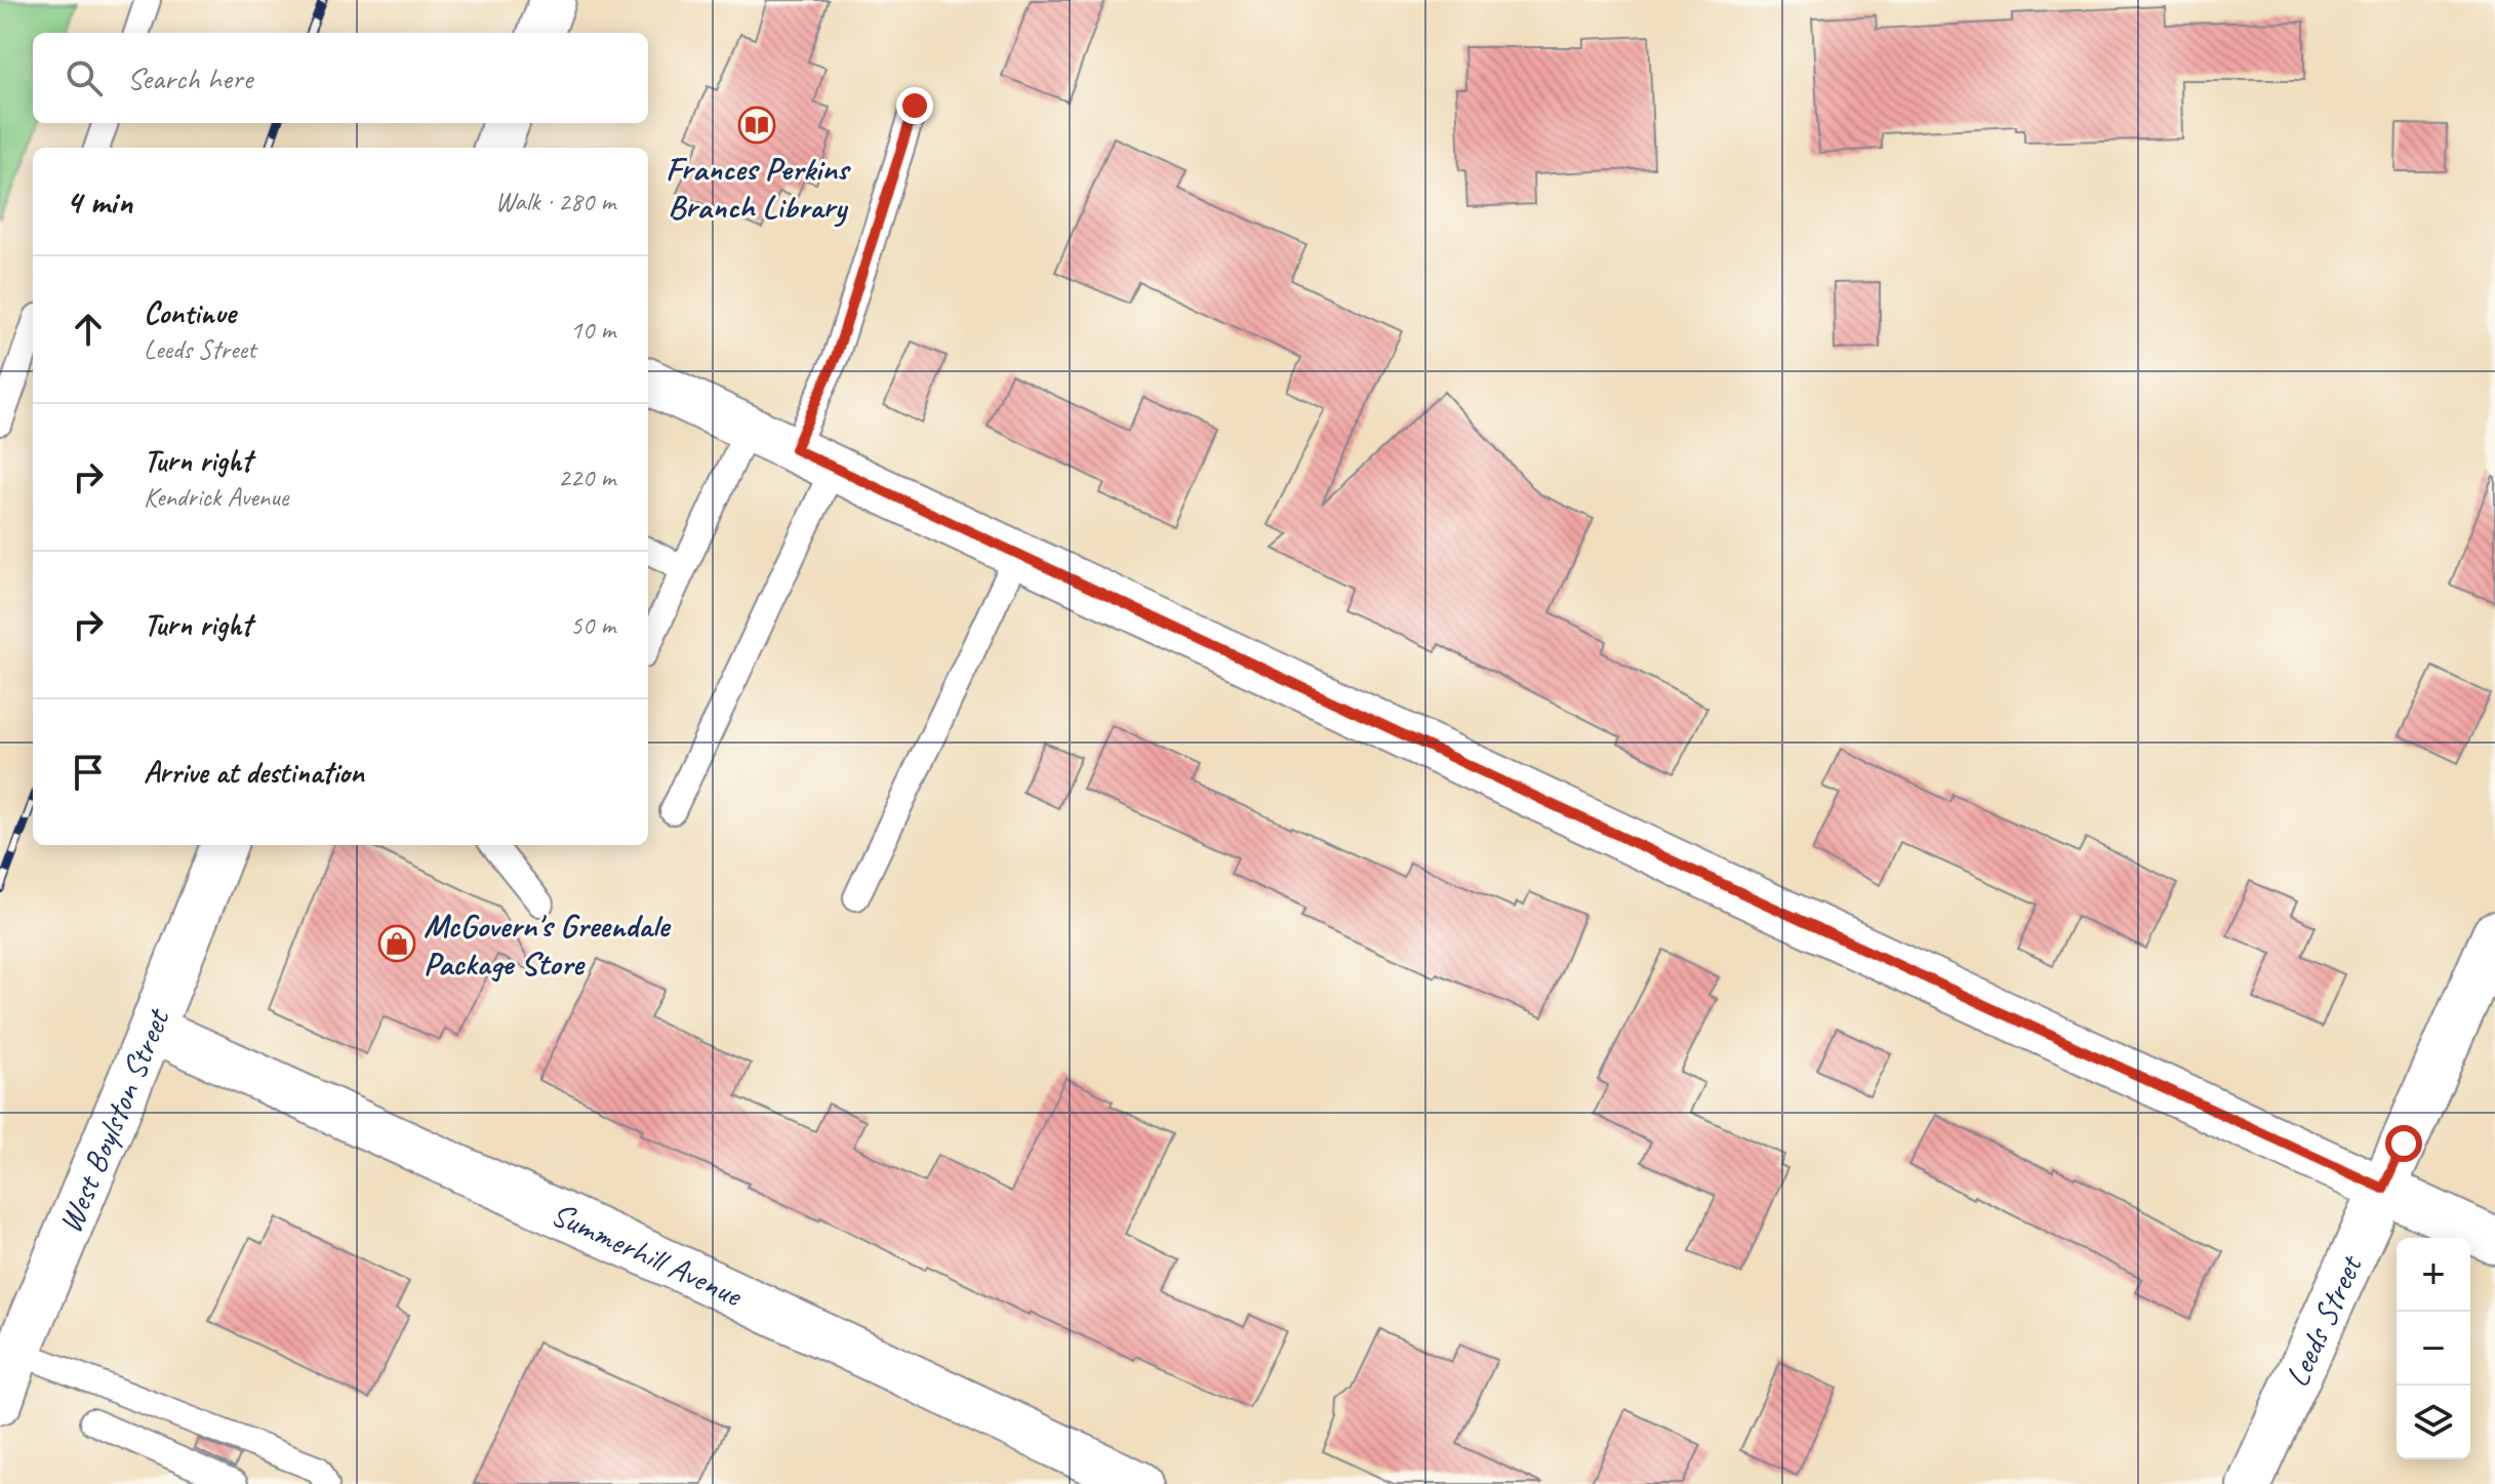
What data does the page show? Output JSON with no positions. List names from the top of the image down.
{
  "streets": {
    "street": ["West Boylston Street", "Summerhill Avenue", "Leeds Street"]
  },
  "crossings": [
    ["West Boylston Street", "Summerhill Avenue"]
  ],
  "places": {
    "library": ["Frances Perkins Branch Library"],
    "shop": ["McGovern's Greendale Package Store"]
  },
  "page": {
    "search": "Search here",
    "heading": ["4 min", "Walk · 280 m"],
    "list": [
      ["Continue", "Leeds Street", "10 m"],
      ["Turn right", "Kendrick Avenue", "220 m"],
      ["Turn right", "50 m"],
      "Arrive at destination"
    ],
    "map_buttons": ["+", "−"]
  }
}
